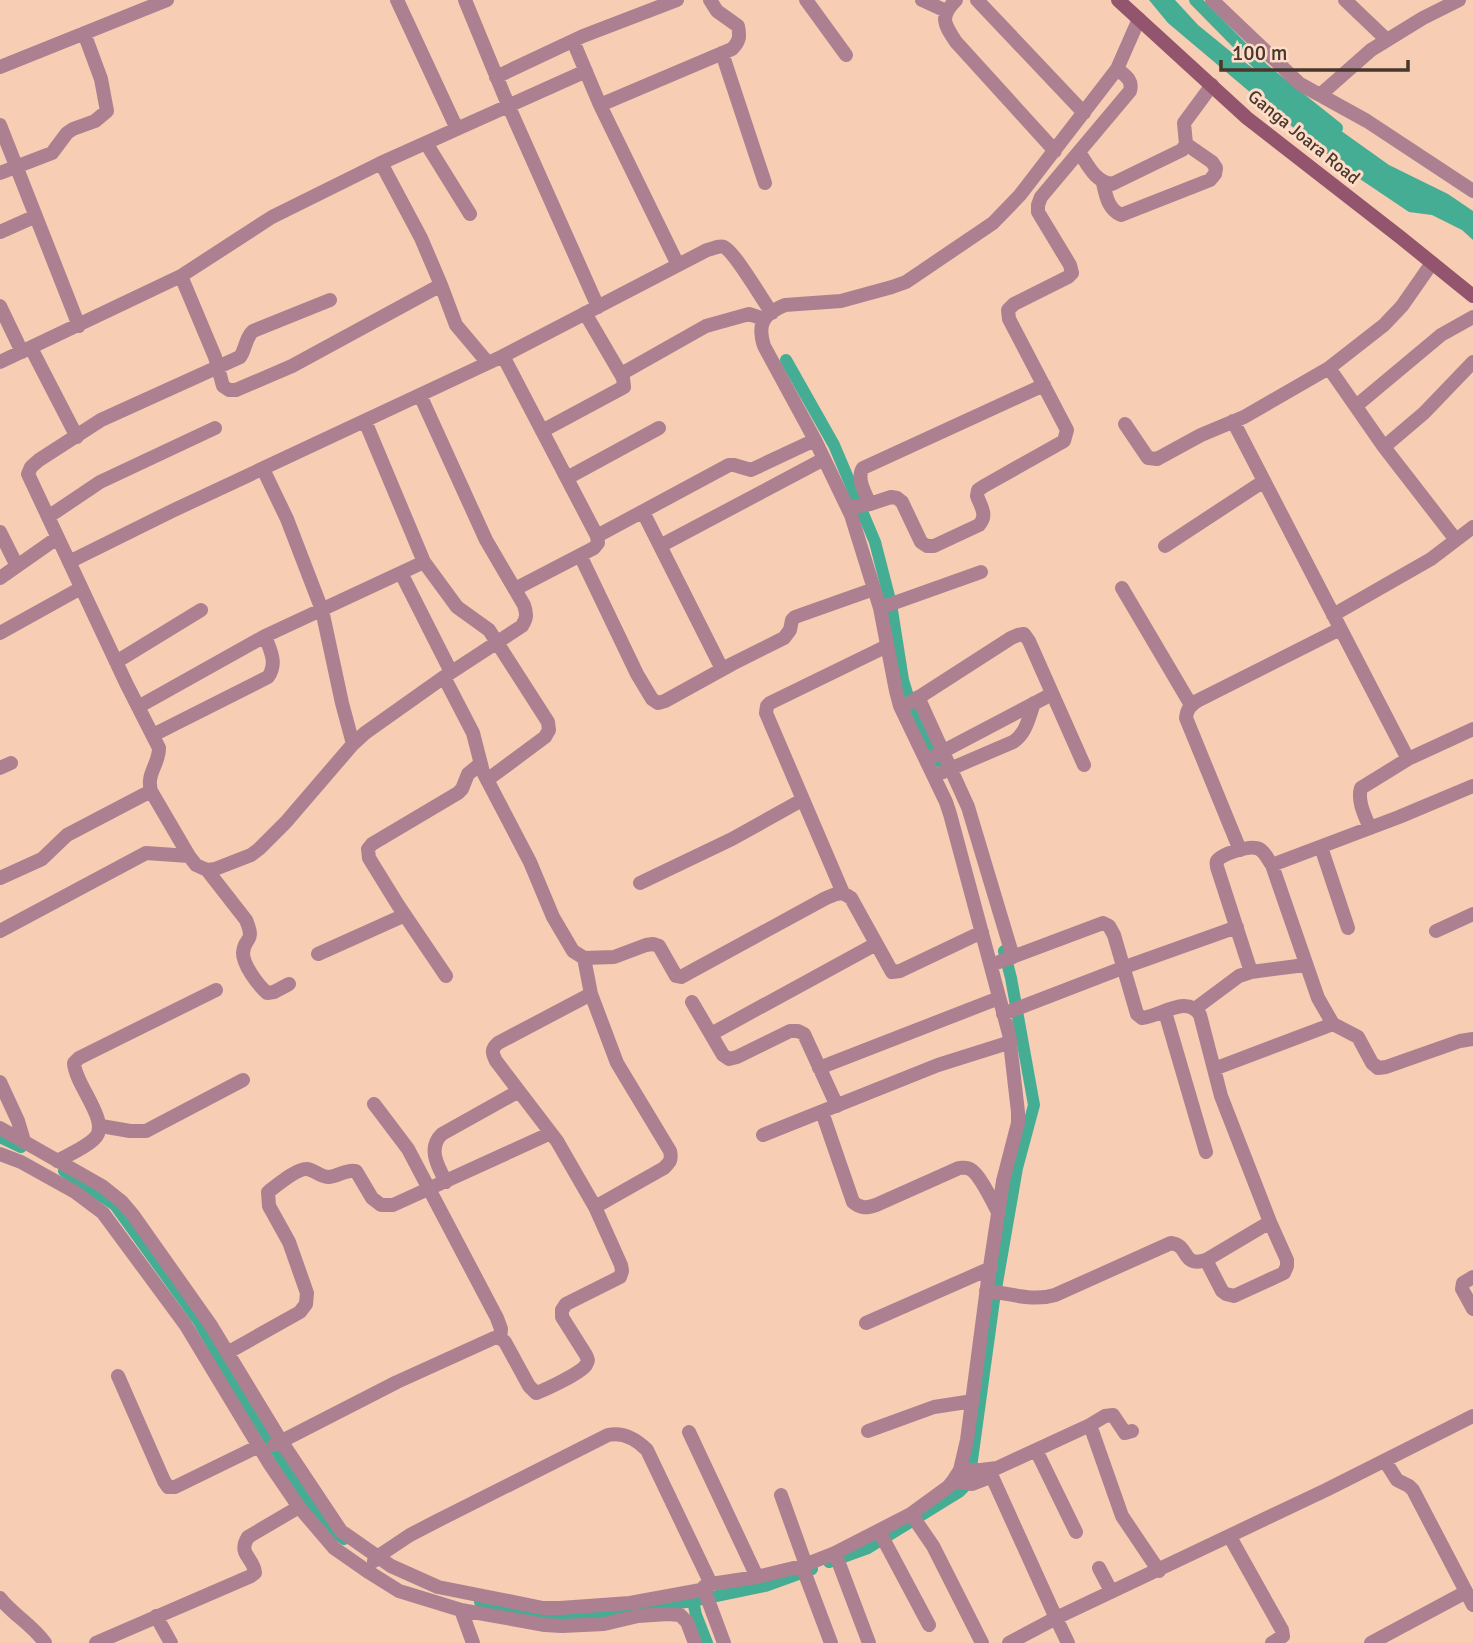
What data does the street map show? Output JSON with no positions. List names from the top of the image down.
{
  "streets": {
    "main road": ["Ganga Joara Road"]
  },
  "scale_bar": "100 m"
}
